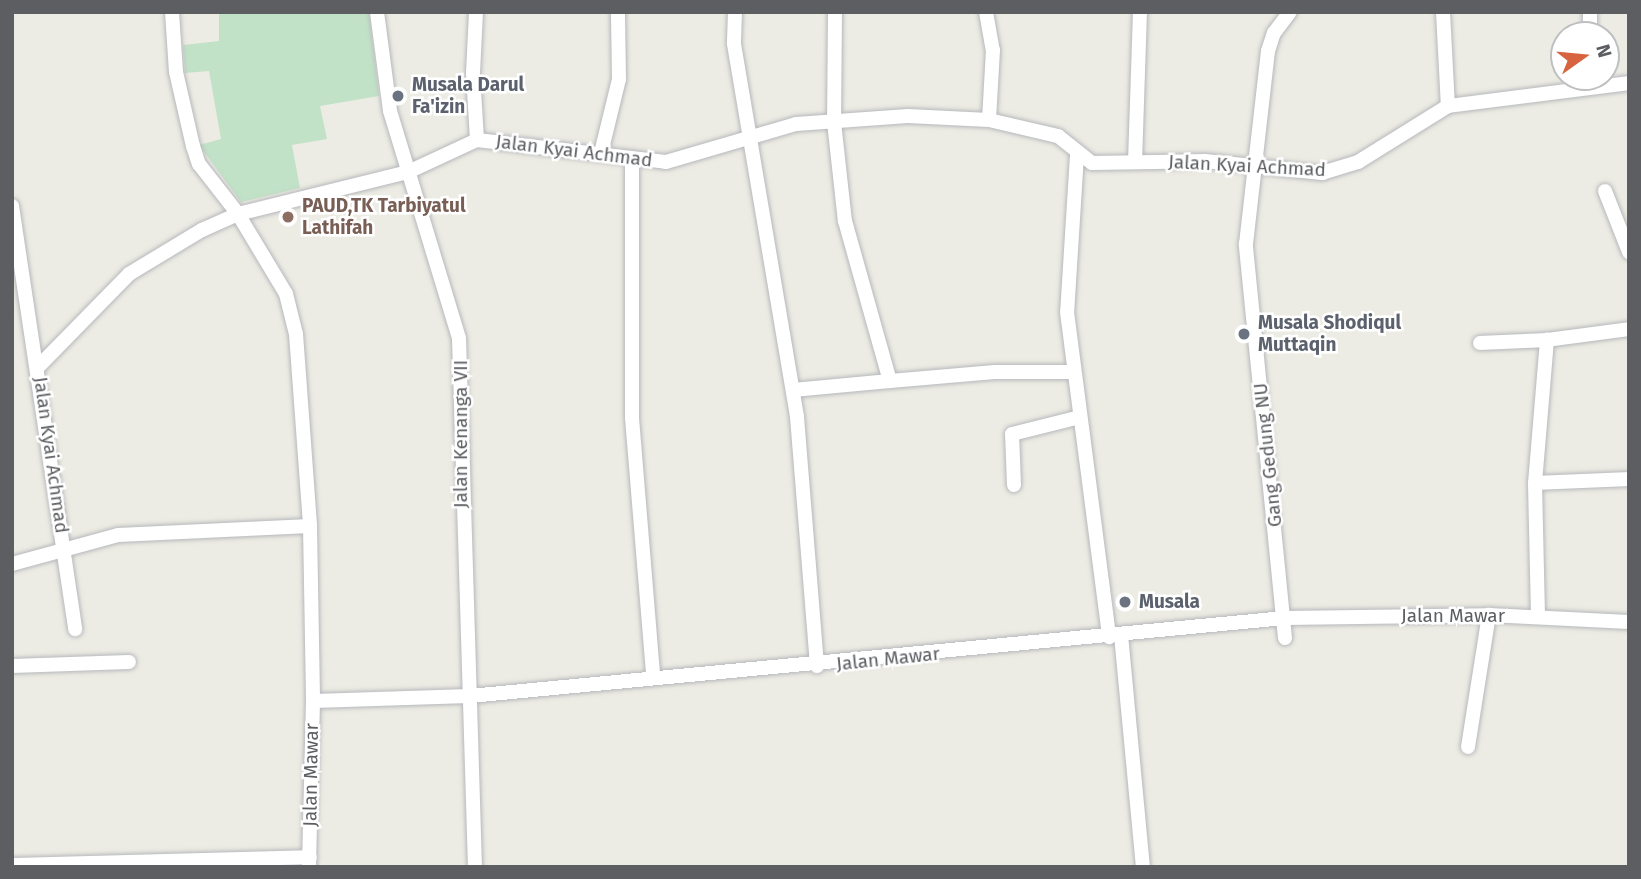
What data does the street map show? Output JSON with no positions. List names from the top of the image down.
{
  "streets": {
    "street": [
      "Jalan Kyai Achmad",
      "Jalan Kenanga VII",
      "Gang Gedung NU",
      "Jalan Mawar"
    ]
  },
  "crossings": [
    ["Jalan Kyai Achmad", "Jalan Kenanga VII"],
    ["Jalan Kyai Achmad", "Gang Gedung NU"],
    ["Jalan Kenanga VII", "Jalan Mawar"],
    ["Gang Gedung NU", "Jalan Mawar"]
  ],
  "places": [
    "Musala Darul Fa'izin",
    "PAUD,TK Tarbiyatul Lathifah",
    "Musala Shodiqul Muttaqin",
    "Musala"
  ],
  "north": "right"
}
